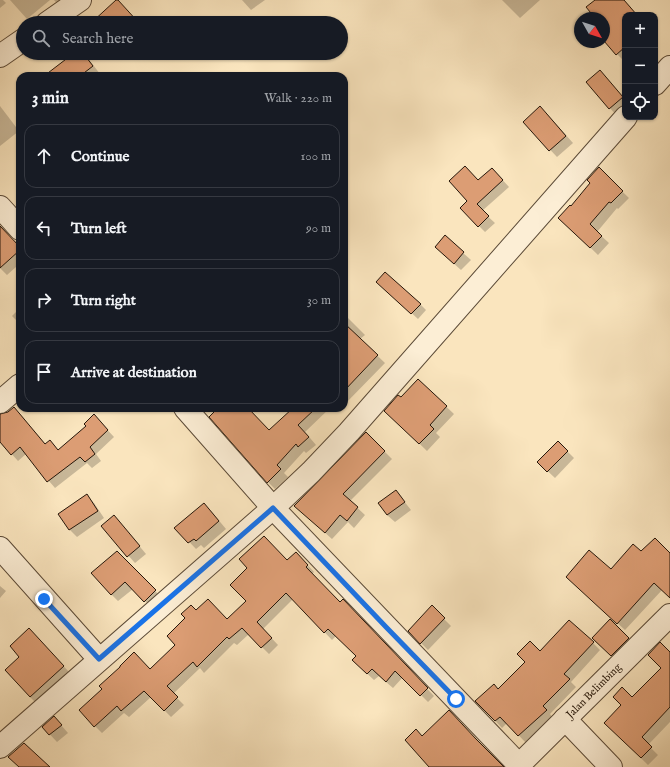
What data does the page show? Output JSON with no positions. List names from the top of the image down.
{
  "streets": {
    "street": ["Jalan Belimbing"]
  },
  "north": "bottom right",
  "page": {
    "map_buttons": ["+", "−"],
    "search": "Search here",
    "heading": ["3 min", "Walk · 220 m"],
    "list": [
      ["Continue", "100 m"],
      ["Turn left", "90 m"],
      ["Turn right", "30 m"],
      "Arrive at destination"
    ]
  }
}
